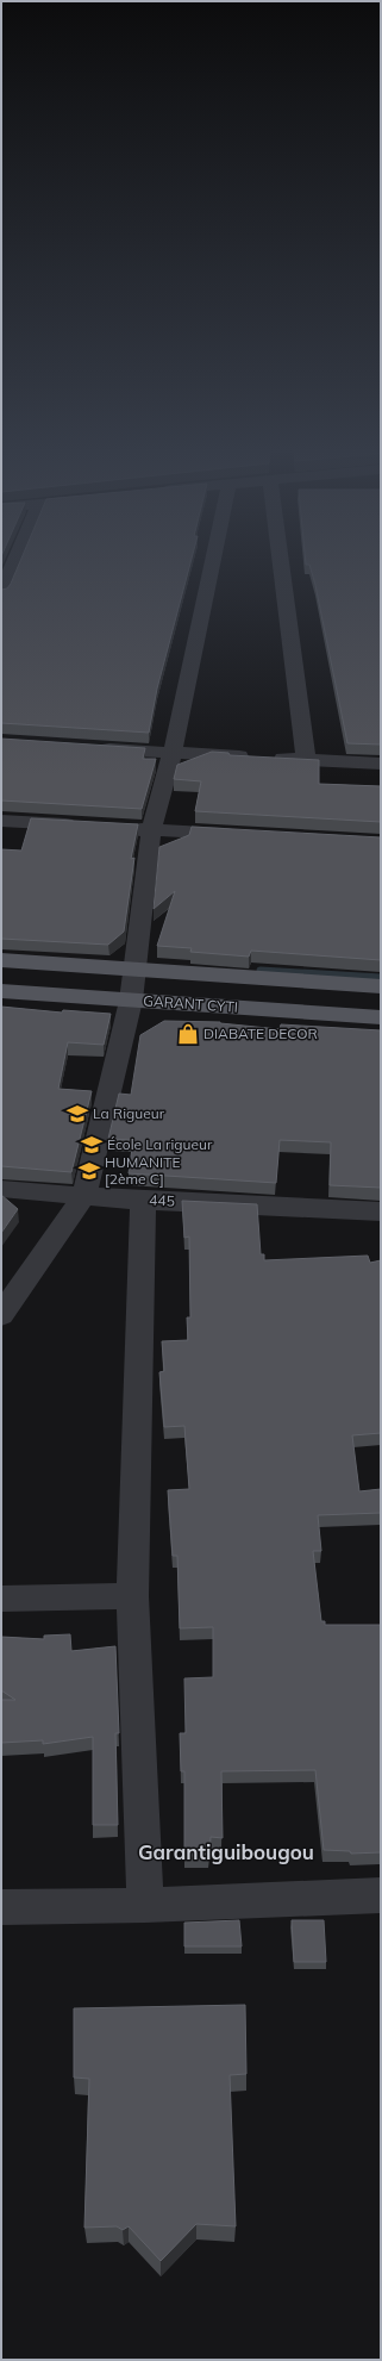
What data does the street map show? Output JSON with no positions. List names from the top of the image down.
{
  "streets": {
    "main road": ["GARANT CYTI"],
    "street": ["445"]
  },
  "districts": ["Garantiguibougou"],
  "places": {
    "shop": ["DIABATE DECOR"],
    "school or university": ["La Rigueur", "École La rigueur", "HUMANITE [2ème C]"]
  }
}
